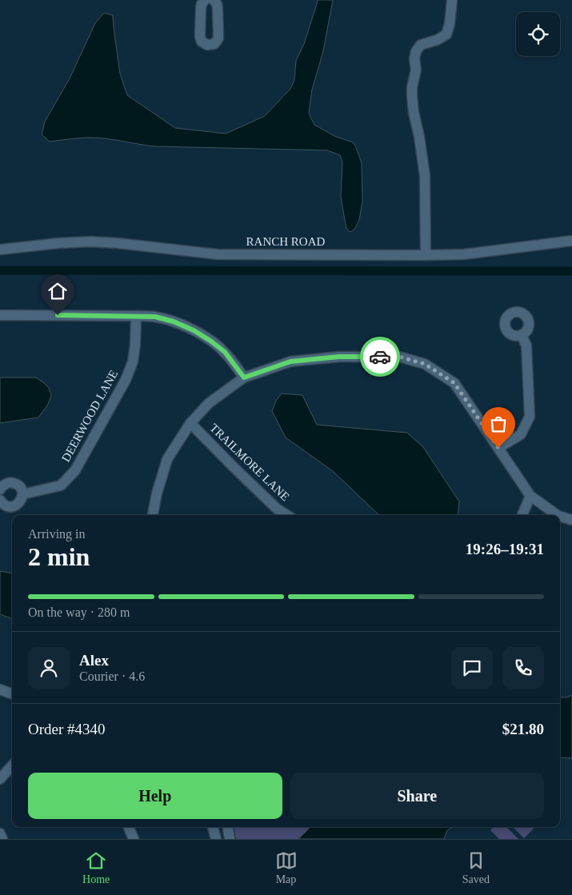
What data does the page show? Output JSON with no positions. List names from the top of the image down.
{
  "streets": {
    "street": ["RANCH ROAD", "DEERWOOD LANE", "TRAILMORE LANE"]
  },
  "page": {
    "heading": ["2 min", "Arriving in", "19:26–19:31"],
    "panel": [
      "Alex",
      "Courier · 4.6",
      "Order #4340",
      "$21.80"
    ],
    "bar": "On the way · 280 m",
    "buttons": ["Help", "Share"],
    "tabs": ["Home", "Map", "Saved"]
  }
}
